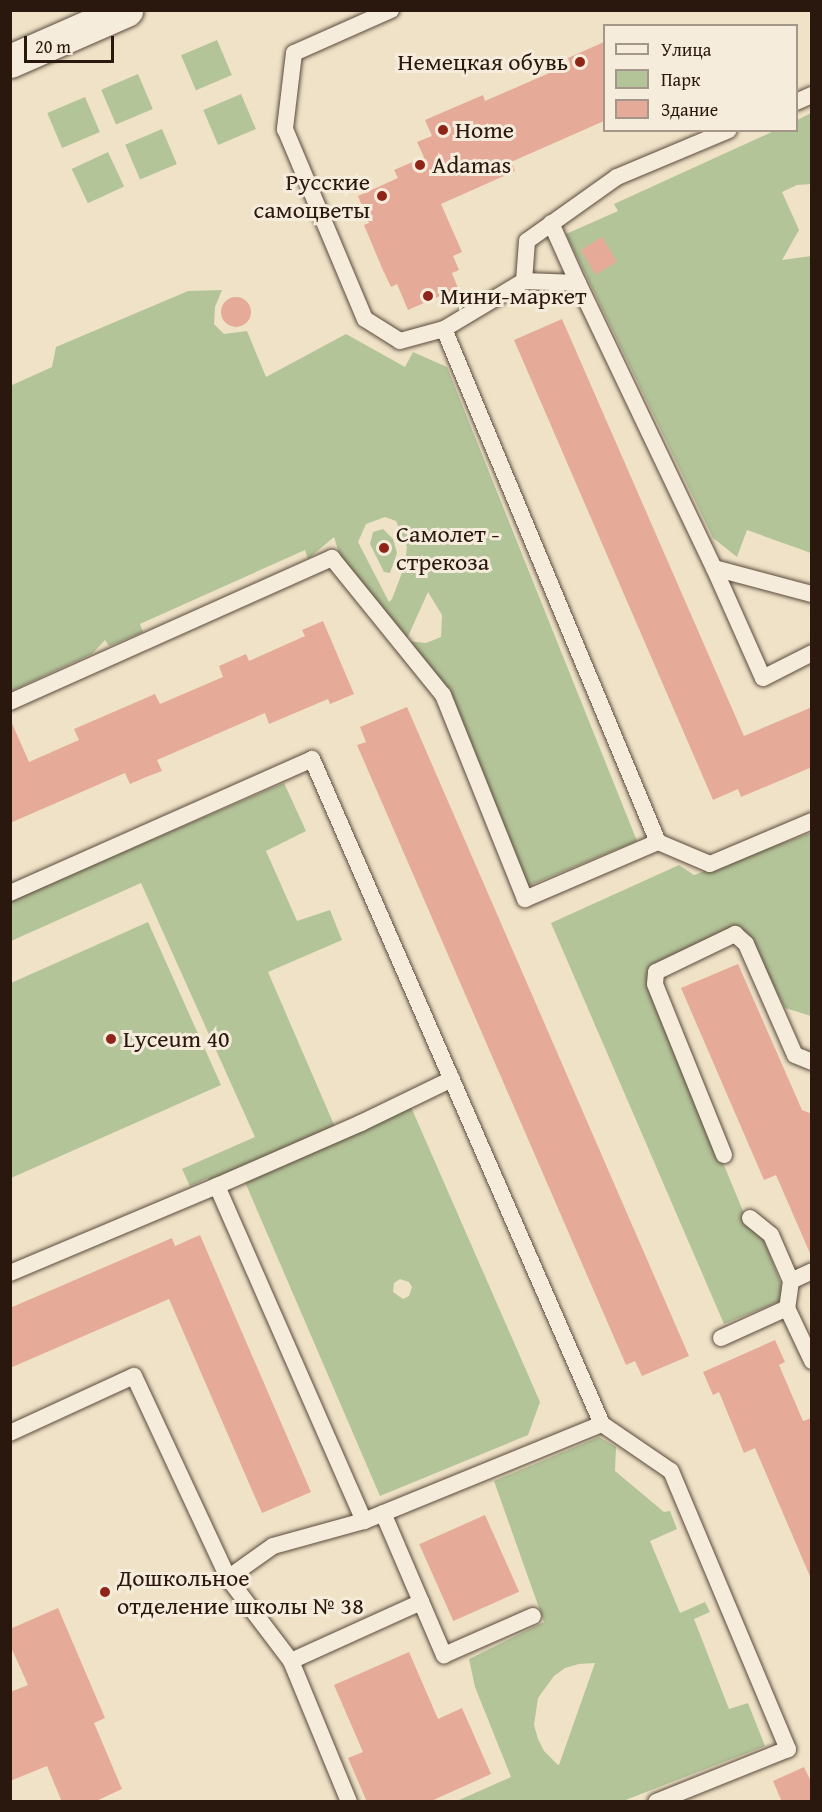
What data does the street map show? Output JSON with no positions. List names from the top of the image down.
{
  "places": [
    "Немецкая обувь",
    "Home",
    "Adamas",
    "Русские самоцветы",
    "Мини-маркет",
    "Самолет - стрекоза",
    "Lyceum 40",
    "Дошкольное отделение школы № 38"
  ],
  "legend": ["Улица", "Парк", "Здание"],
  "scale_bar": "20 m"
}
